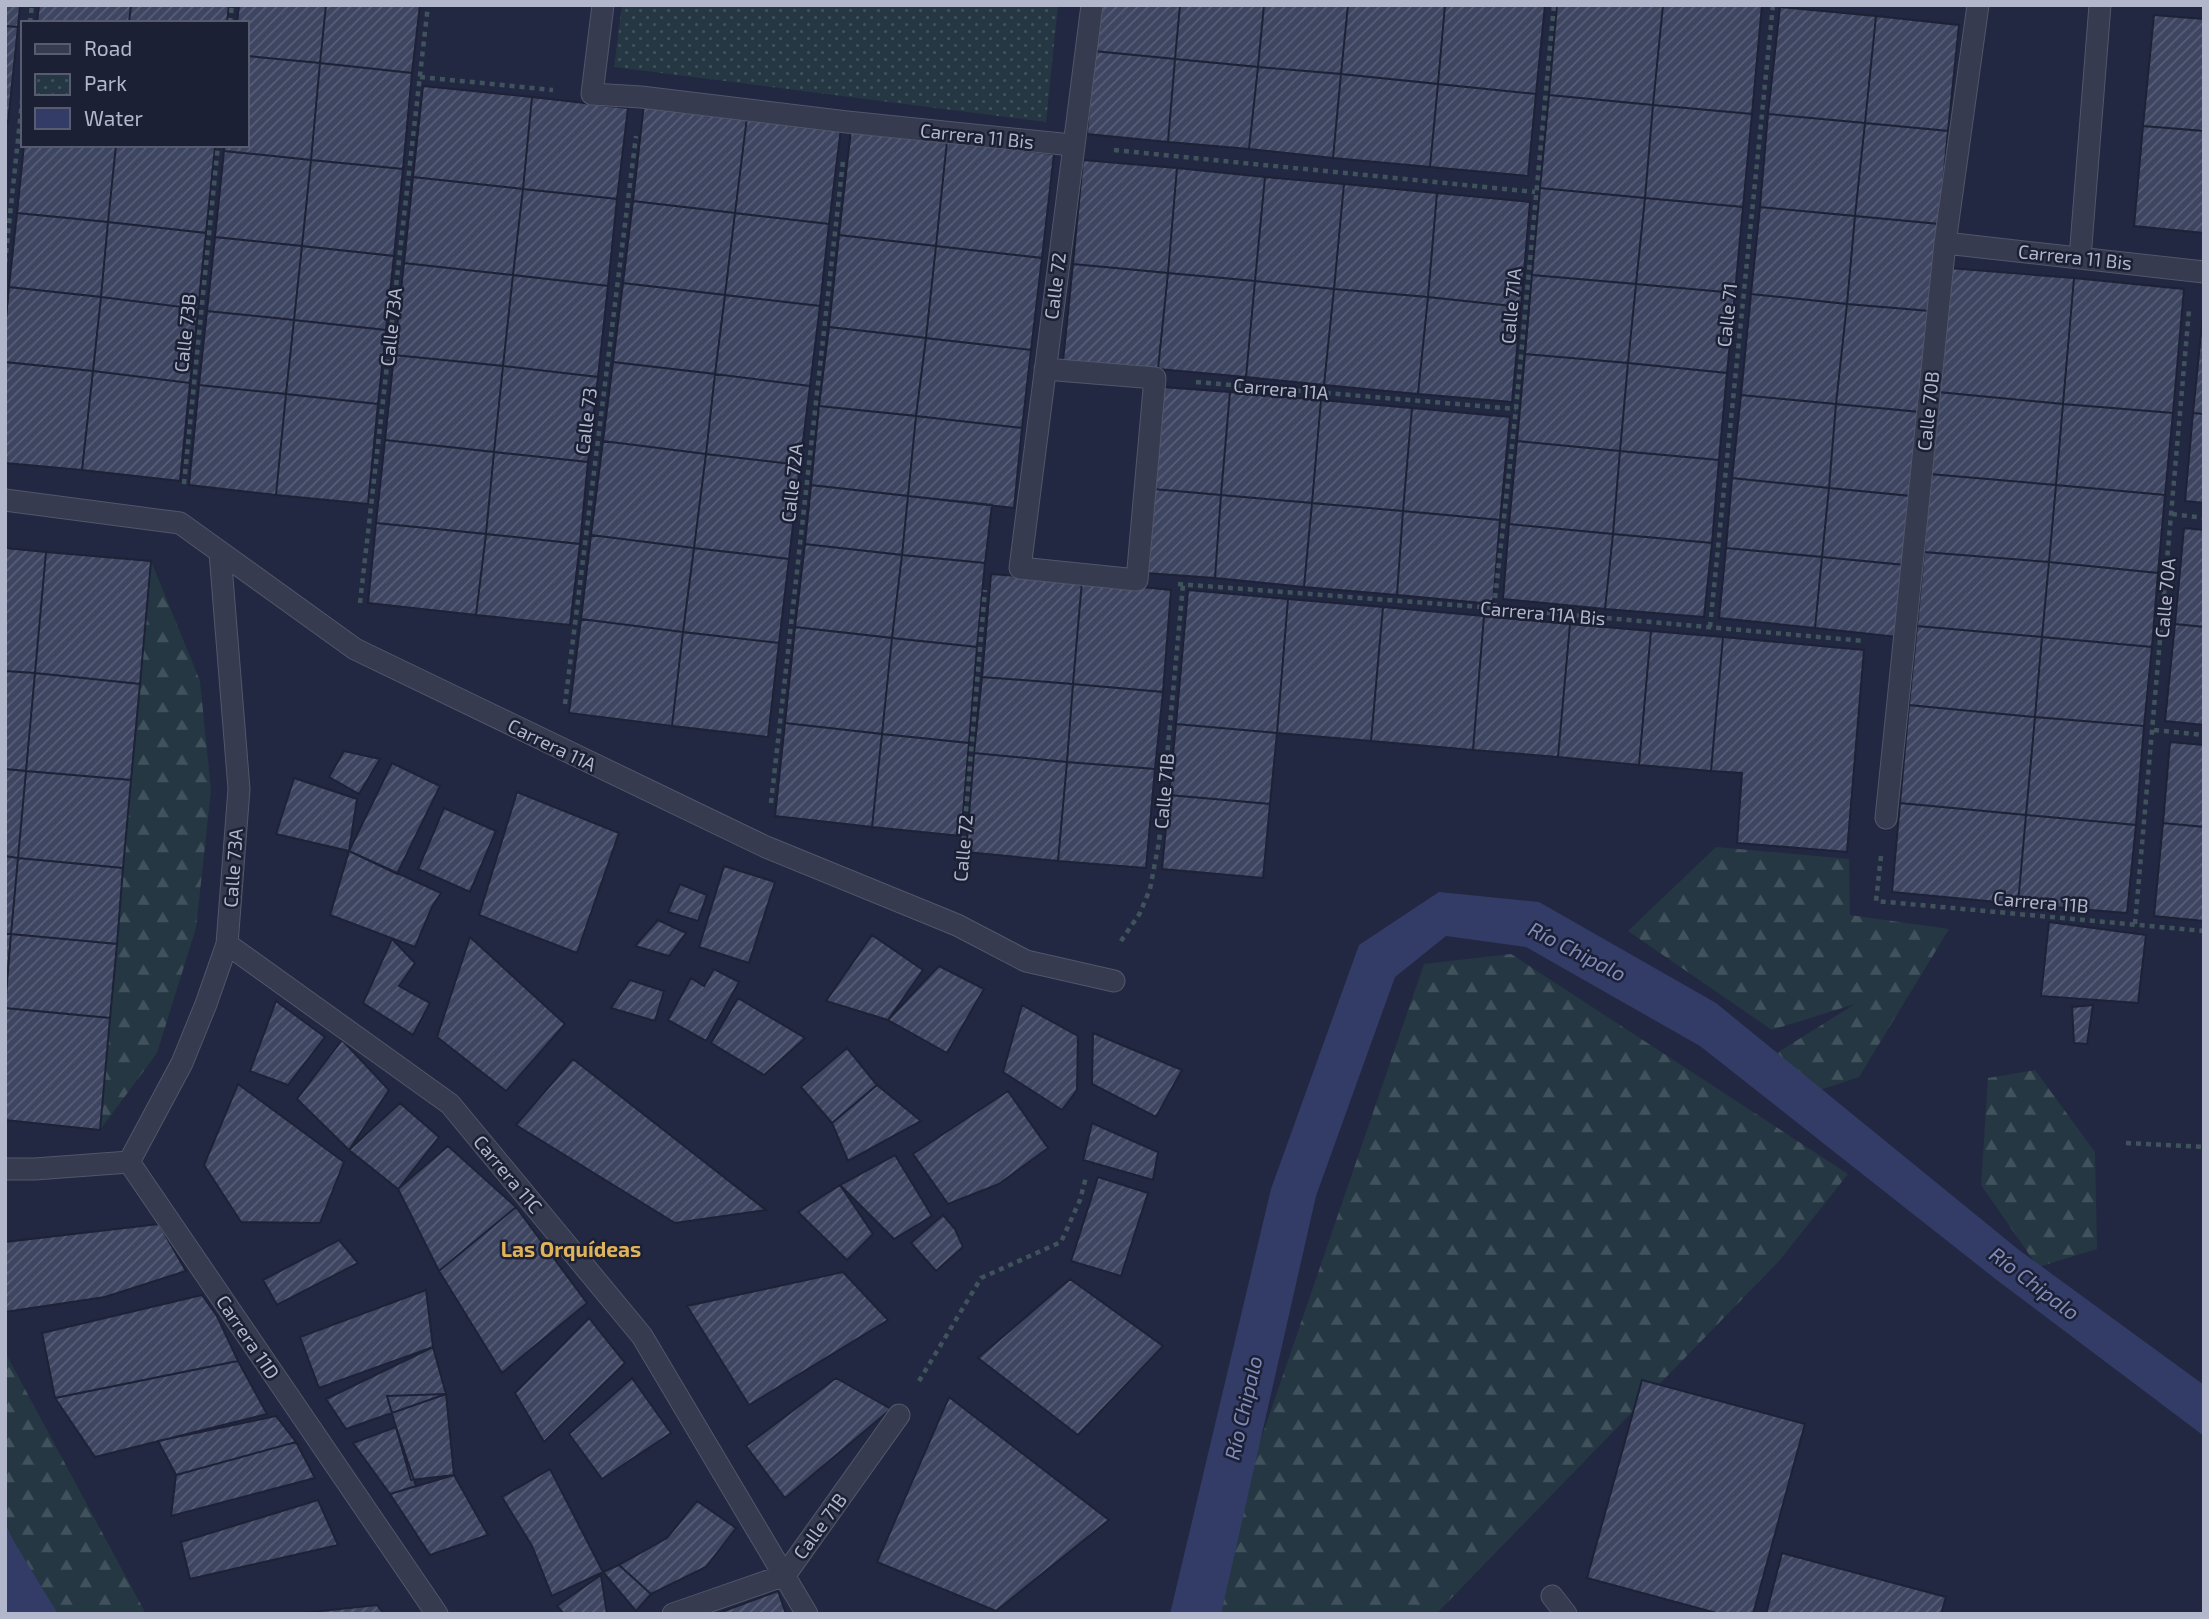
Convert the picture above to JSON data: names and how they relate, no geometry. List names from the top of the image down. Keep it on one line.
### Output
{"streets":{"street":["Carrera 11 Bis","Calle 72","Calle 73A","Carrera 11A","Calle 70B","Calle 71B","Carrera 11C","Carrera 11D"],"path":["Calle 71A","Calle 71","Calle 73B","Calle 73","Calle 72A","Calle 70A","Carrera 11A Bis","Carrera 11B"]},"crossings":[["Carrera 11 Bis","Calle 72"],["Carrera 11 Bis","Calle 70B"],["Carrera 11 Bis","Calle 73"],["Carrera 11 Bis","Calle 72A"],["Carrera 11 Bis","Calle 70A"],["Calle 72","Carrera 11A"],["Calle 71A","Carrera 11A"],["Calle 71A","Carrera 11A Bis"],["Calle 71","Carrera 11A Bis"],["Calle 73A","Carrera 11A"],["Calle 73A","Carrera 11C"],["Calle 73A","Carrera 11D"],["Calle 73B","Carrera 11A"],["Carrera 11A","Calle 73"],["Carrera 11A","Calle 72A"],["Carrera 11A","Calle 71B"],["Calle 70B","Carrera 11A Bis"],["Calle 70A","Carrera 11B"],["Carrera 11A Bis","Calle 71B"],["Calle 71B","Carrera 11C"]],"districts":["Las Orquídeas"],"water":["Río Chipalo"],"legend":["Road","Park","Water"]}
